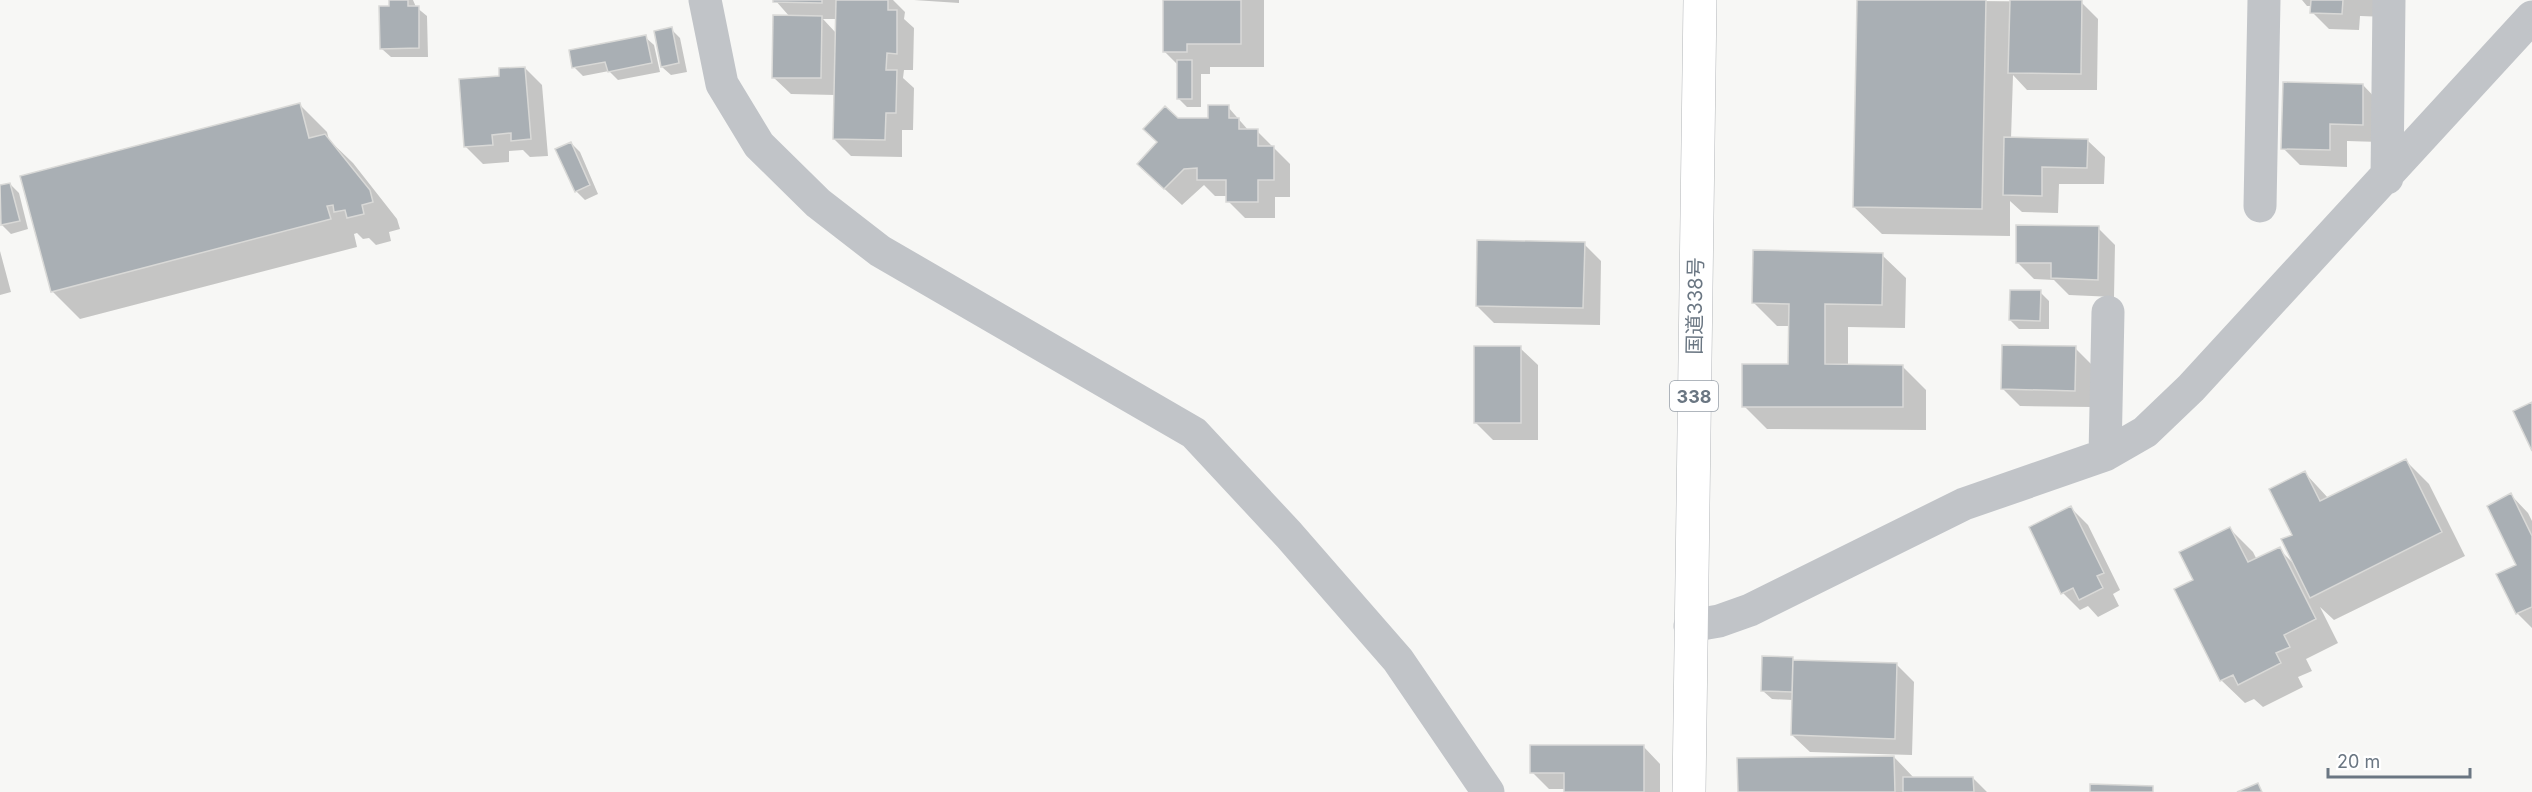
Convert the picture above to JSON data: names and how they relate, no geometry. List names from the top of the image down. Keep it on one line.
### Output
{"streets":{"highway":["国道338号","338"]},"scale_bar":"20 m"}
